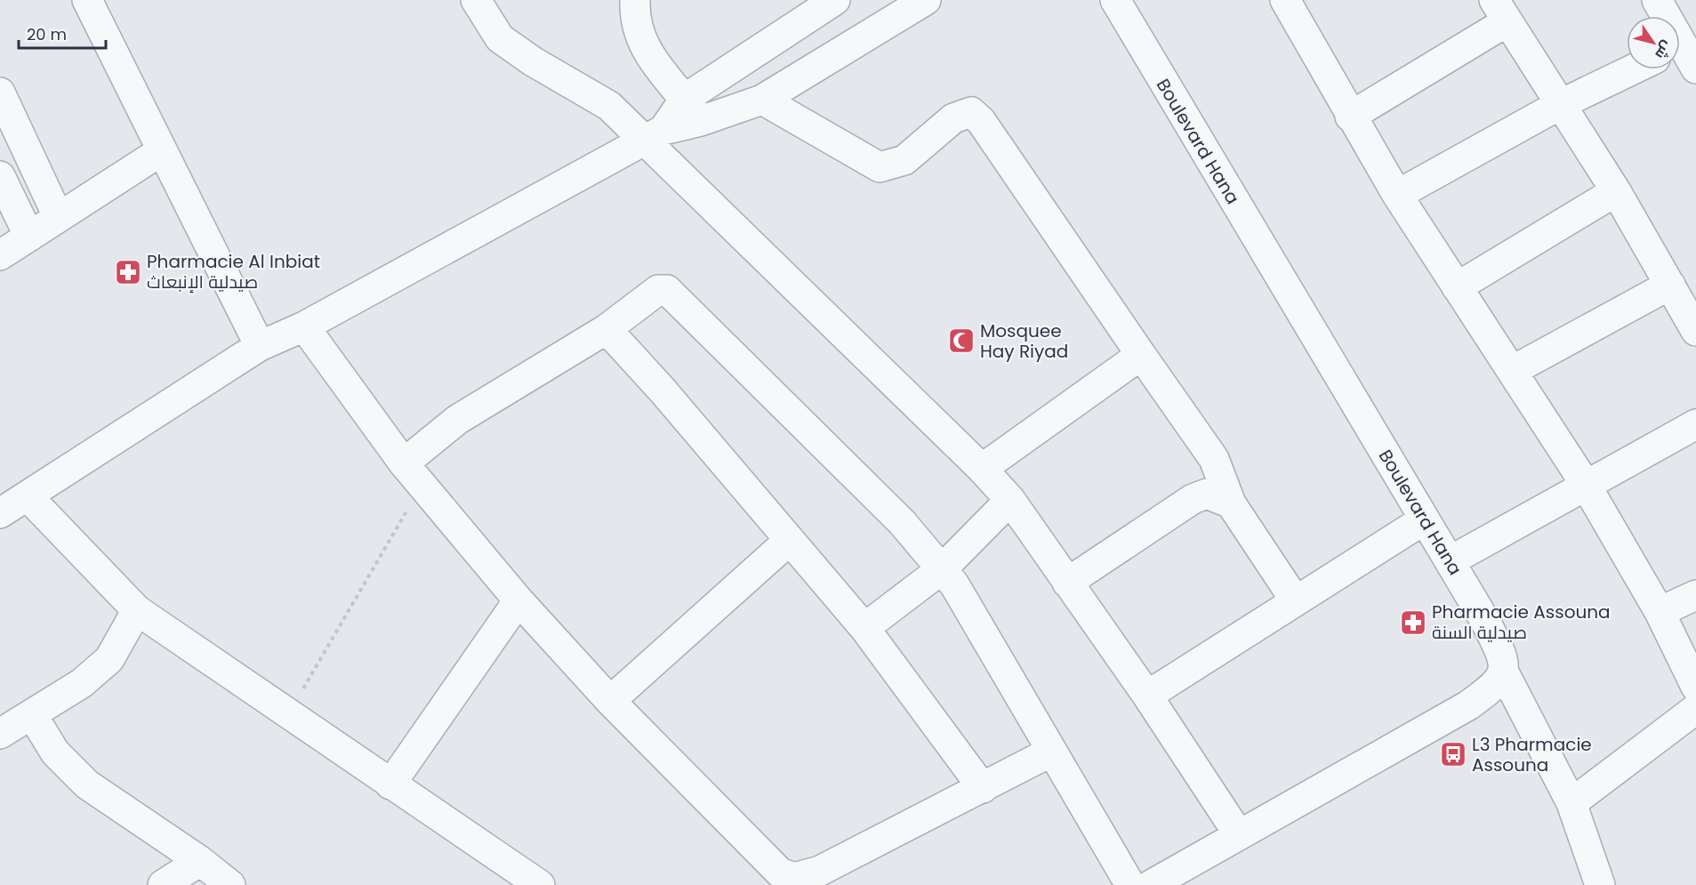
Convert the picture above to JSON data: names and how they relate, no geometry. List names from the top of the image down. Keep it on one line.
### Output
{"streets":{"street":["Boulevard Hana"]},"places":{"pharmacy":["Pharmacie Al Inbiat صيدلية الإنبعاث","Pharmacie Assouna صيدلية السنة"],"mosque":["Mosquee Hay Riyad"],"bus stop":["L3 Pharmacie Assouna"]},"scale_bar":"20 m","north":"bottom right"}
